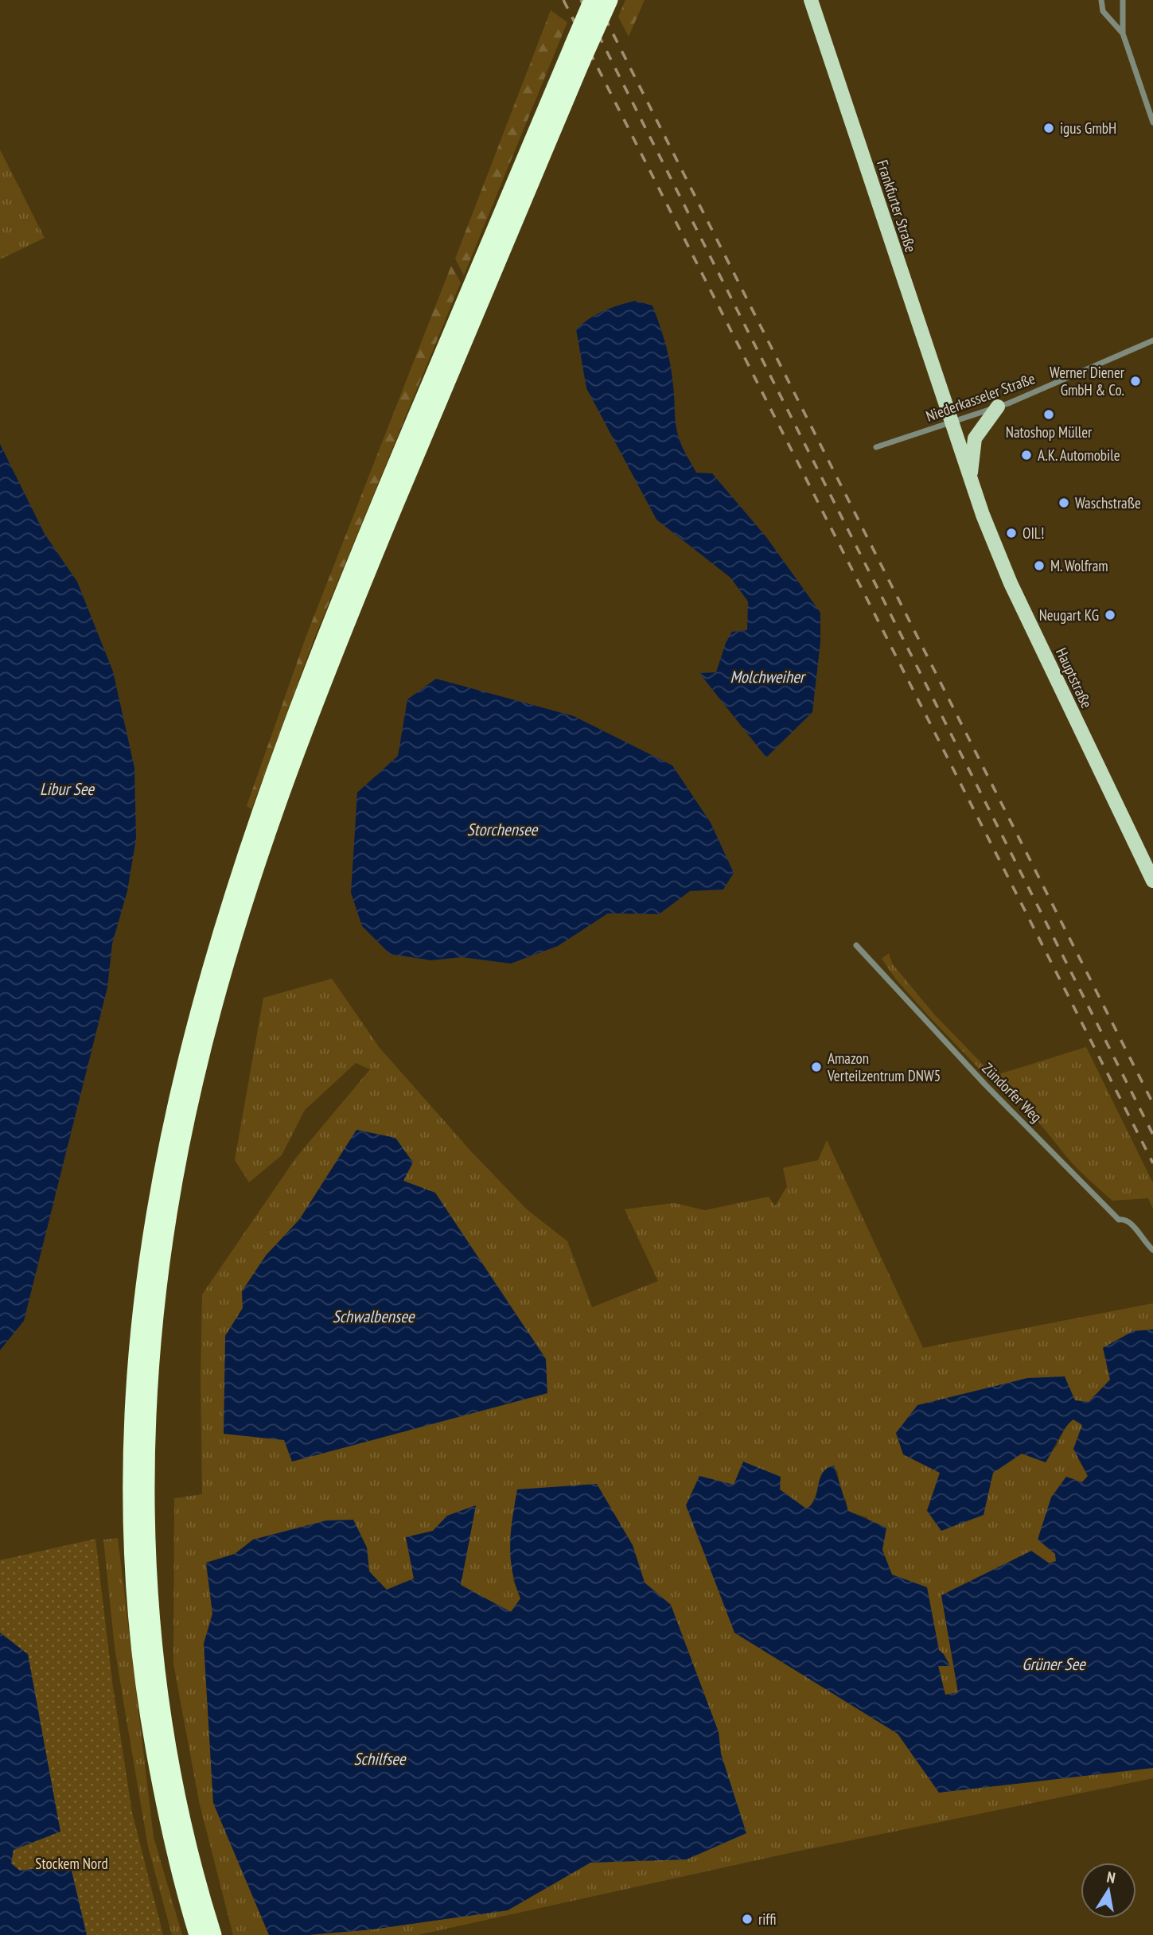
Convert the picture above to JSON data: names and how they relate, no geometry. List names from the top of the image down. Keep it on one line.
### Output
{"streets":{"main road":["Frankfurter Straße","Hauptstraße"],"street":["Niederkasseler Straße","Zündorfer Weg"]},"crossings":[["Frankfurter Straße","Niederkasseler Straße"],["Frankfurter Straße","Hauptstraße"],["Niederkasseler Straße","Hauptstraße"]],"water":["Molchweiher","Libur See","Storchensee","Schwalbensee","Grüner See","Schilfsee"],"parks":["Stockem Nord"],"places":["igus GmbH","Werner Diener GmbH & Co.","Natoshop Müller","A.K. Automobile","Waschstraße","OIL!","M. Wolfram","Neugart KG","Amazon Verteilzentrum DNW5","riffi"],"north":"top"}
